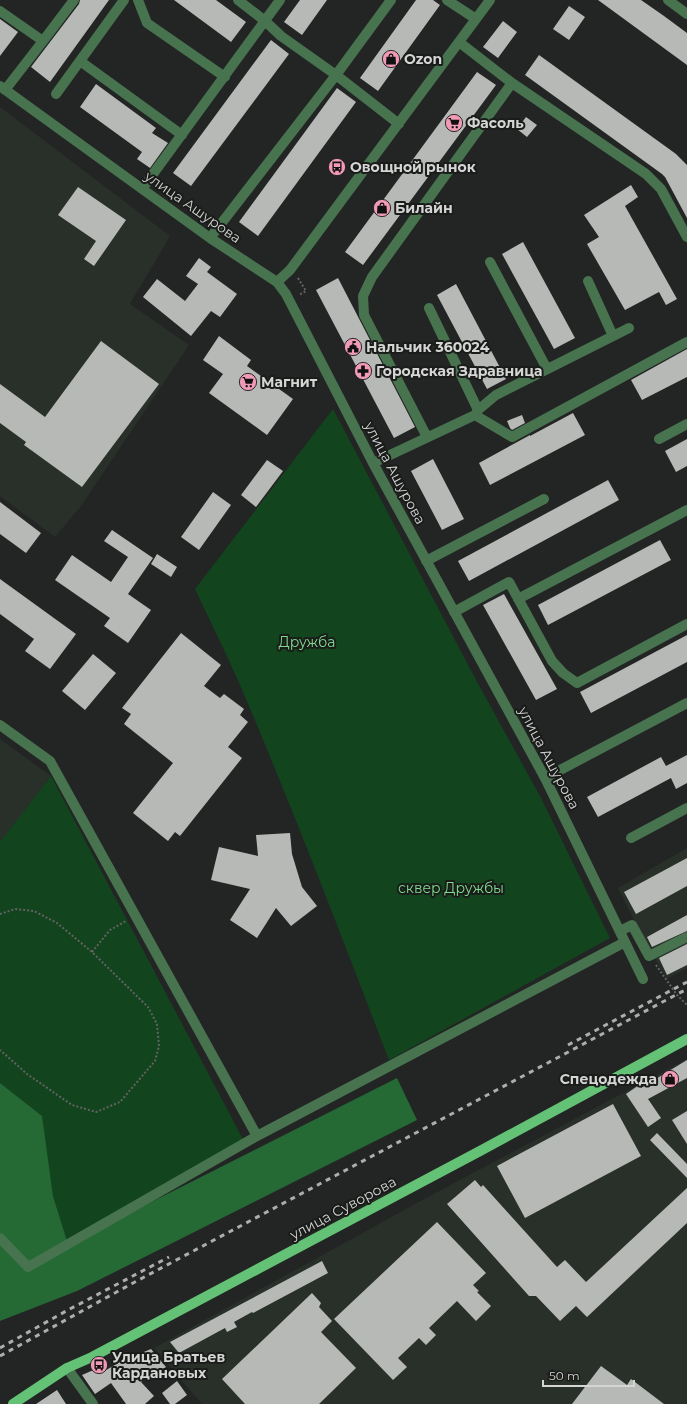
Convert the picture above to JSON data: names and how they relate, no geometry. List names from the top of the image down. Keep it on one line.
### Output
{"streets":{"main road":["улица Суворова"],"street":["улица Ашурова"]},"parks":["Дружба","сквер Дружбы"],"places":{"shop":["Ozon","Билайн","Спецодежда"],"supermarket":["Фасоль","Магнит"],"bus stop":["Овощной рынок","Улица Братьев Кардановых"],"public building":["Нальчик 360024"],"pharmacy":["Городская Здравница"]},"scale_bar":"50 m"}
